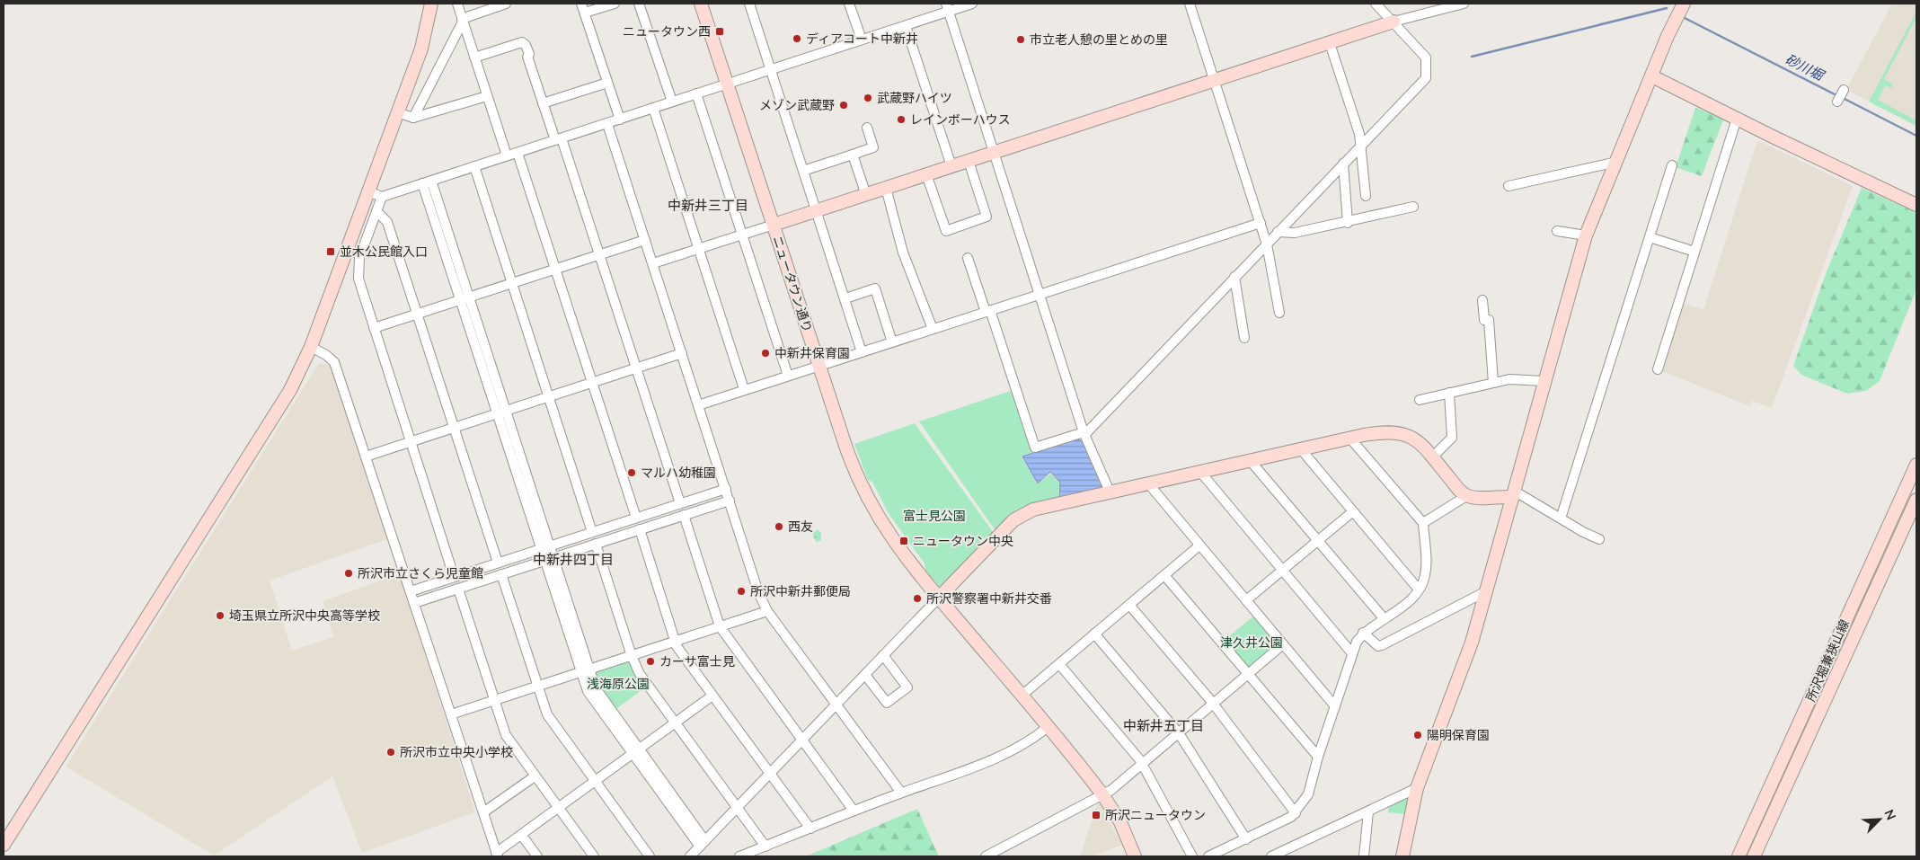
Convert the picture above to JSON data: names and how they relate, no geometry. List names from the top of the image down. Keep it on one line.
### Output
{"streets":{"street":["ニュータウン通り","所沢堀兼狭山線"]},"districts":["中新井三丁目","中新井四丁目","中新井五丁目"],"water":["砂川堀"],"parks":["富士見公園","津久井公園","浅海原公園"],"places":{"transit":["ニュータウン西","並木公民館入口","ニュータウン中央","所沢ニュータウン"],"other":["ディアコート中新井","市立老人憩の里とめの里","武蔵野ハイツ","メゾン武蔵野","レインボーハウス","中新井保育園","マルハ幼稚園","西友","所沢市立さくら児童館","所沢中新井郵便局","所沢警察署中新井交番","埼玉県立所沢中央高等学校","カーサ富士見","陽明保育園","所沢市立中央小学校"]},"north":"top right"}
